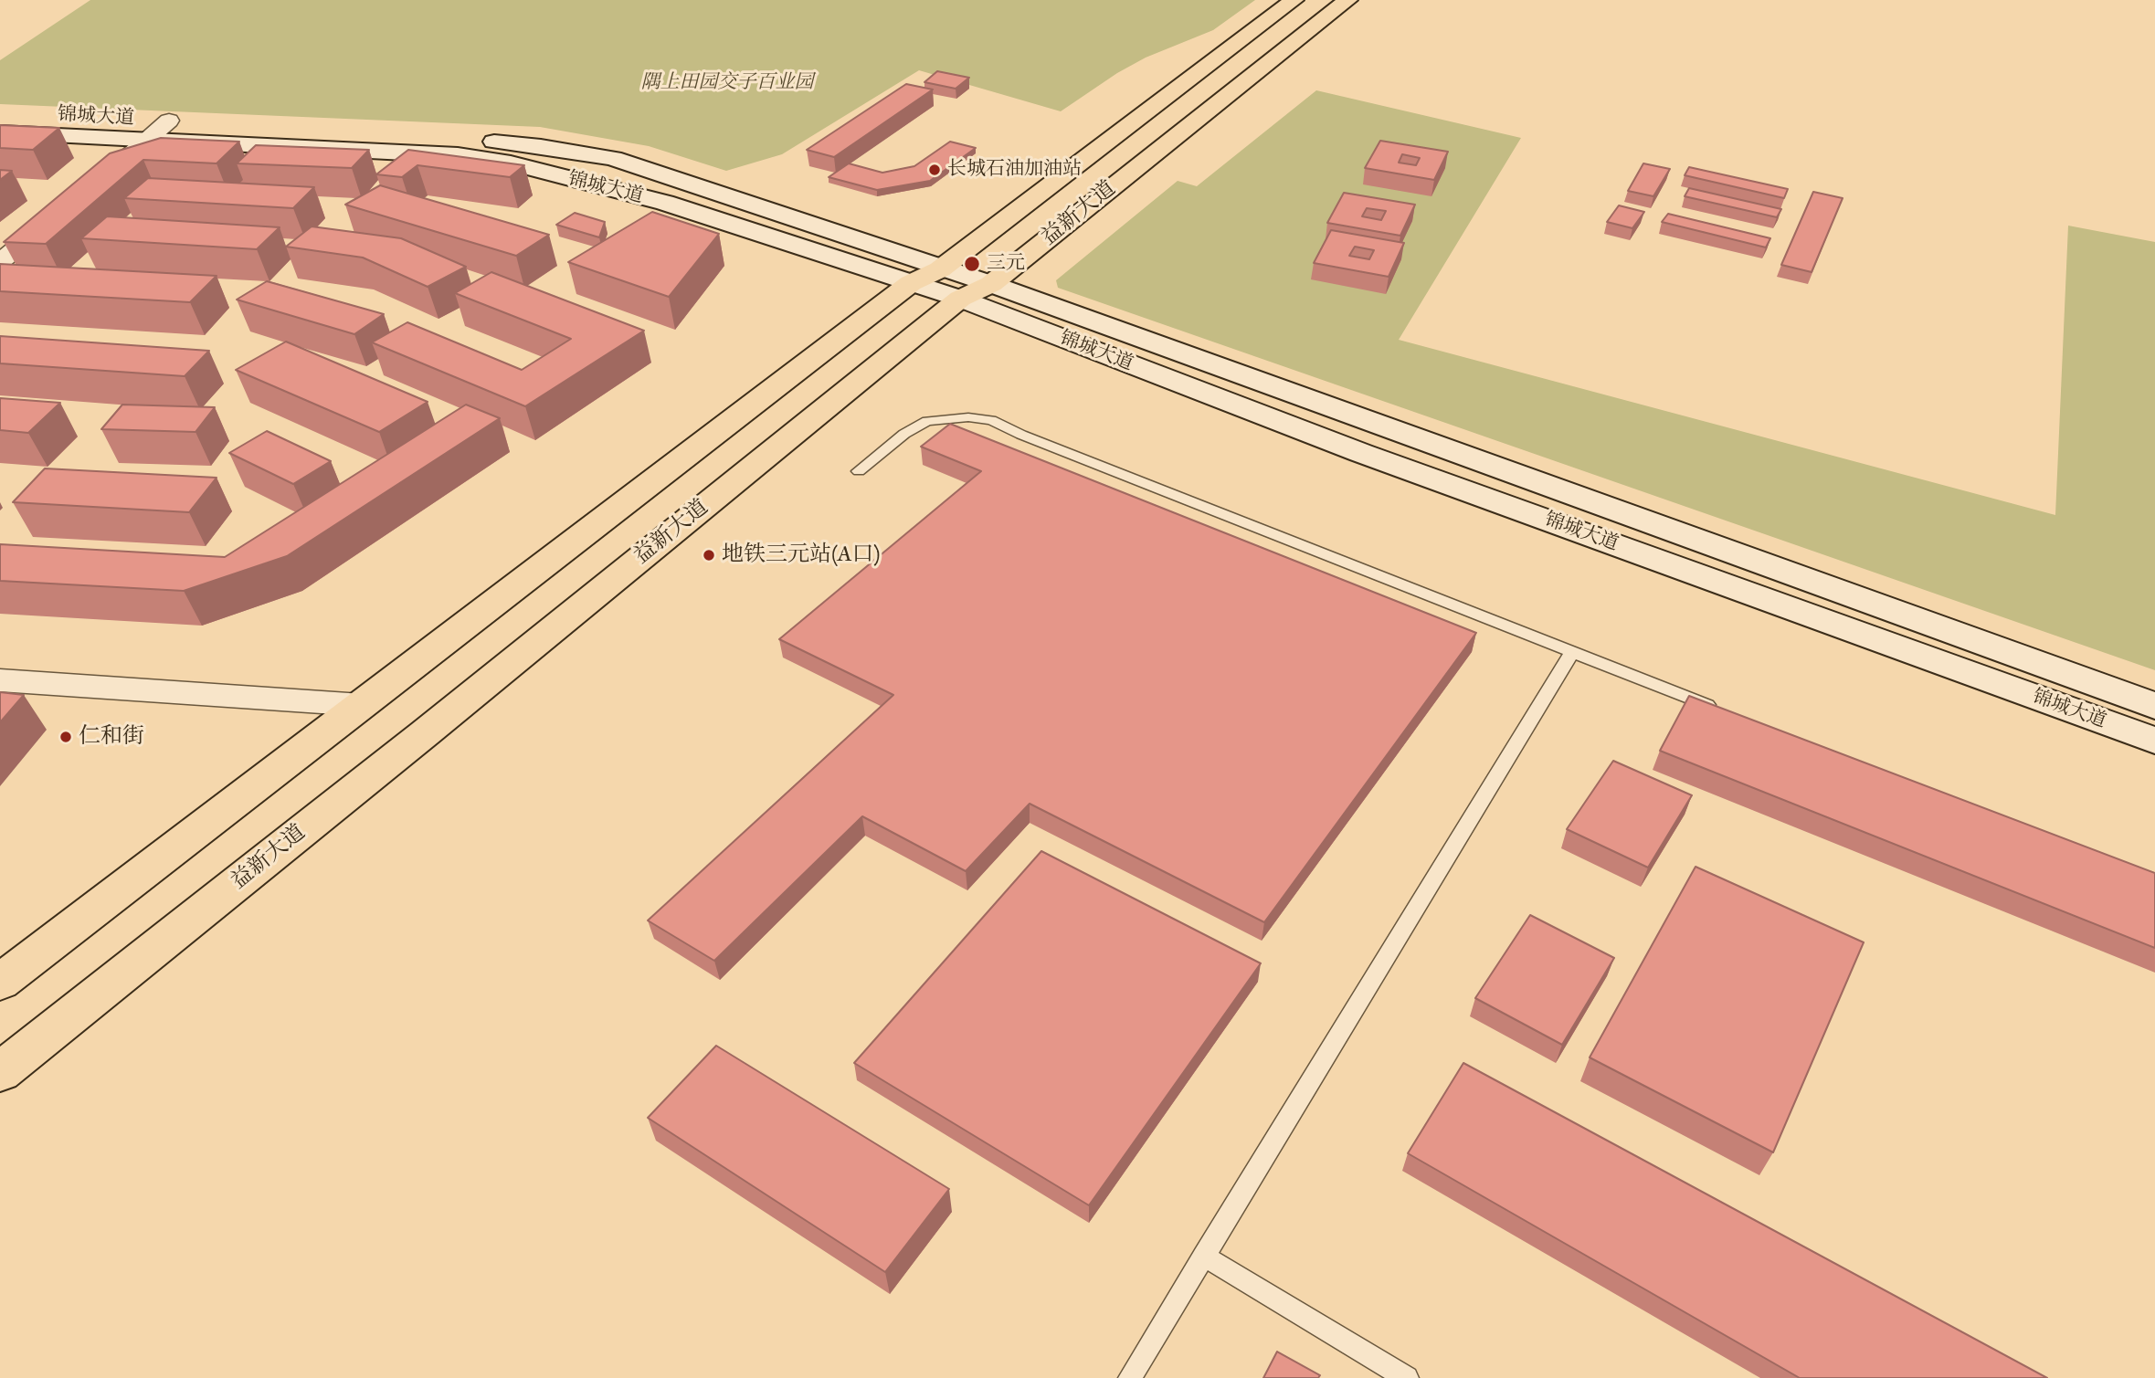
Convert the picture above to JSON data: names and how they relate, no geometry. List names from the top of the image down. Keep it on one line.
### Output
{"streets":{"main road":["锦城大道","益新大道"]},"crossings":[["锦城大道","益新大道"]],"parks":["隅上田园交子百业园"],"places":["长城石油加油站","三元","地铁三元站(A口)","仁和街"]}
